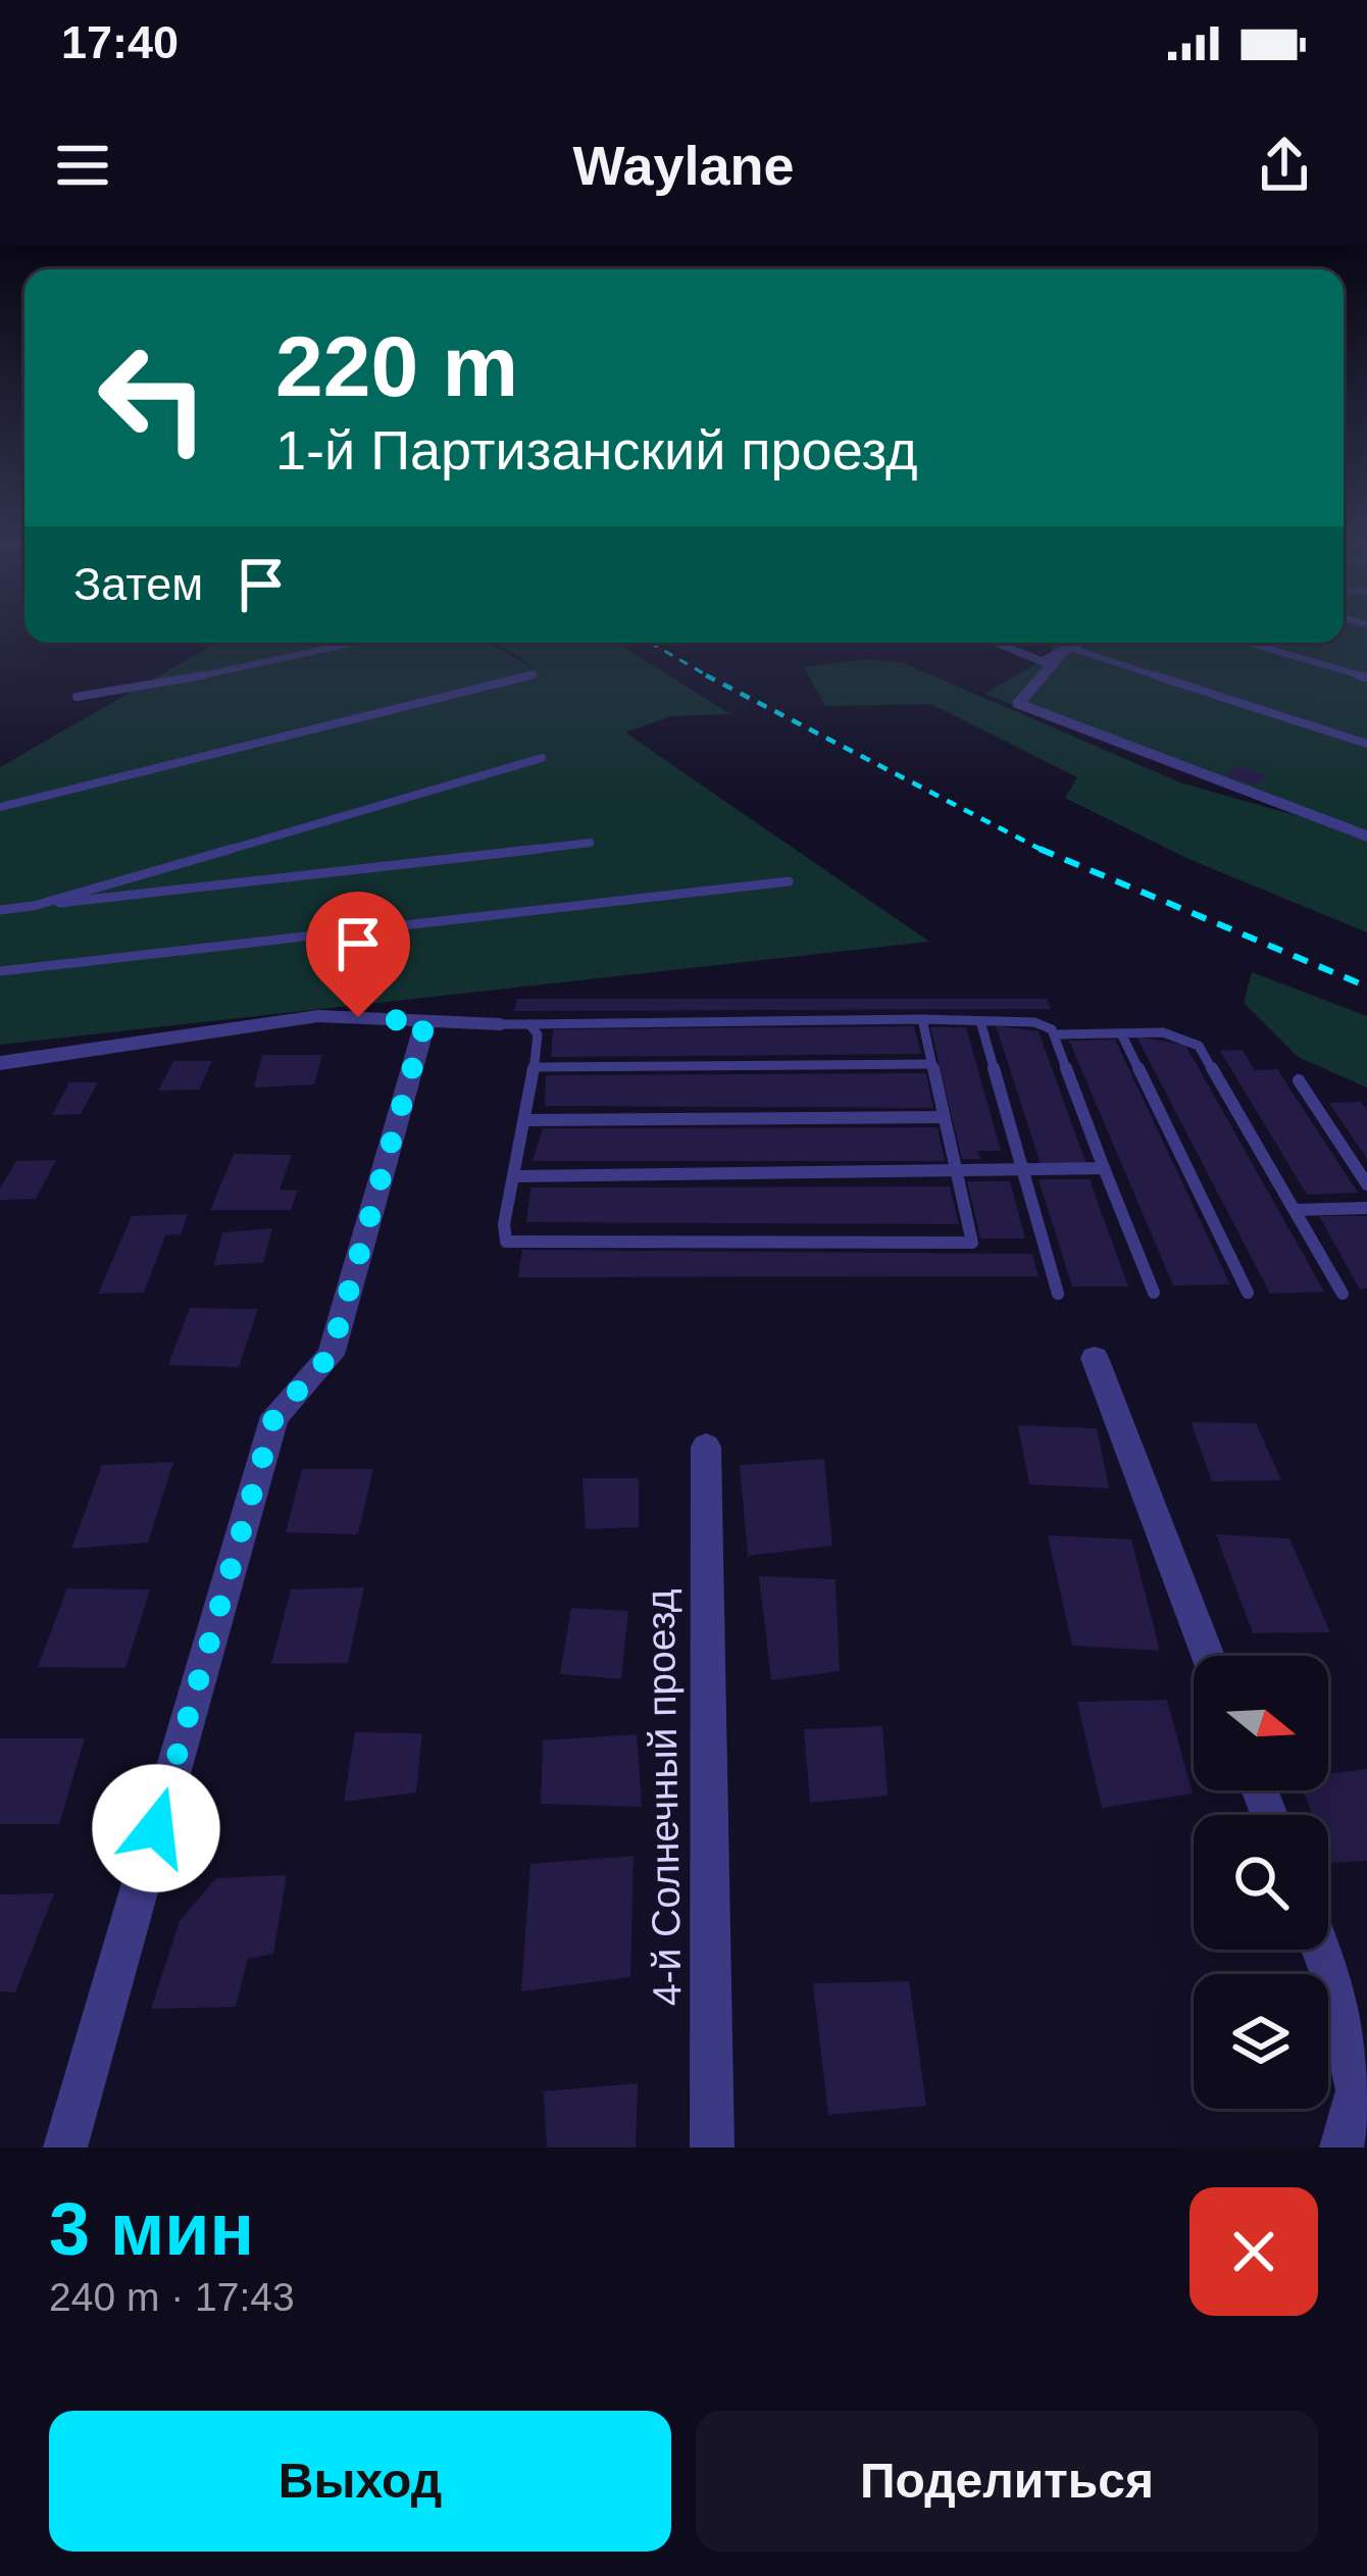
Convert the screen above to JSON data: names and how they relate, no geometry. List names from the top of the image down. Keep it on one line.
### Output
{"streets":{"street":["4-й Солнечный проезд"]},"north":"right","page":{"status":"17:40","header":"Waylane","turn":["220 m","1-й Партизанский проезд"],"then":"Затем","heading":["3 мин","240 m · 17:43"],"buttons":["Выход","Поделиться"]}}
